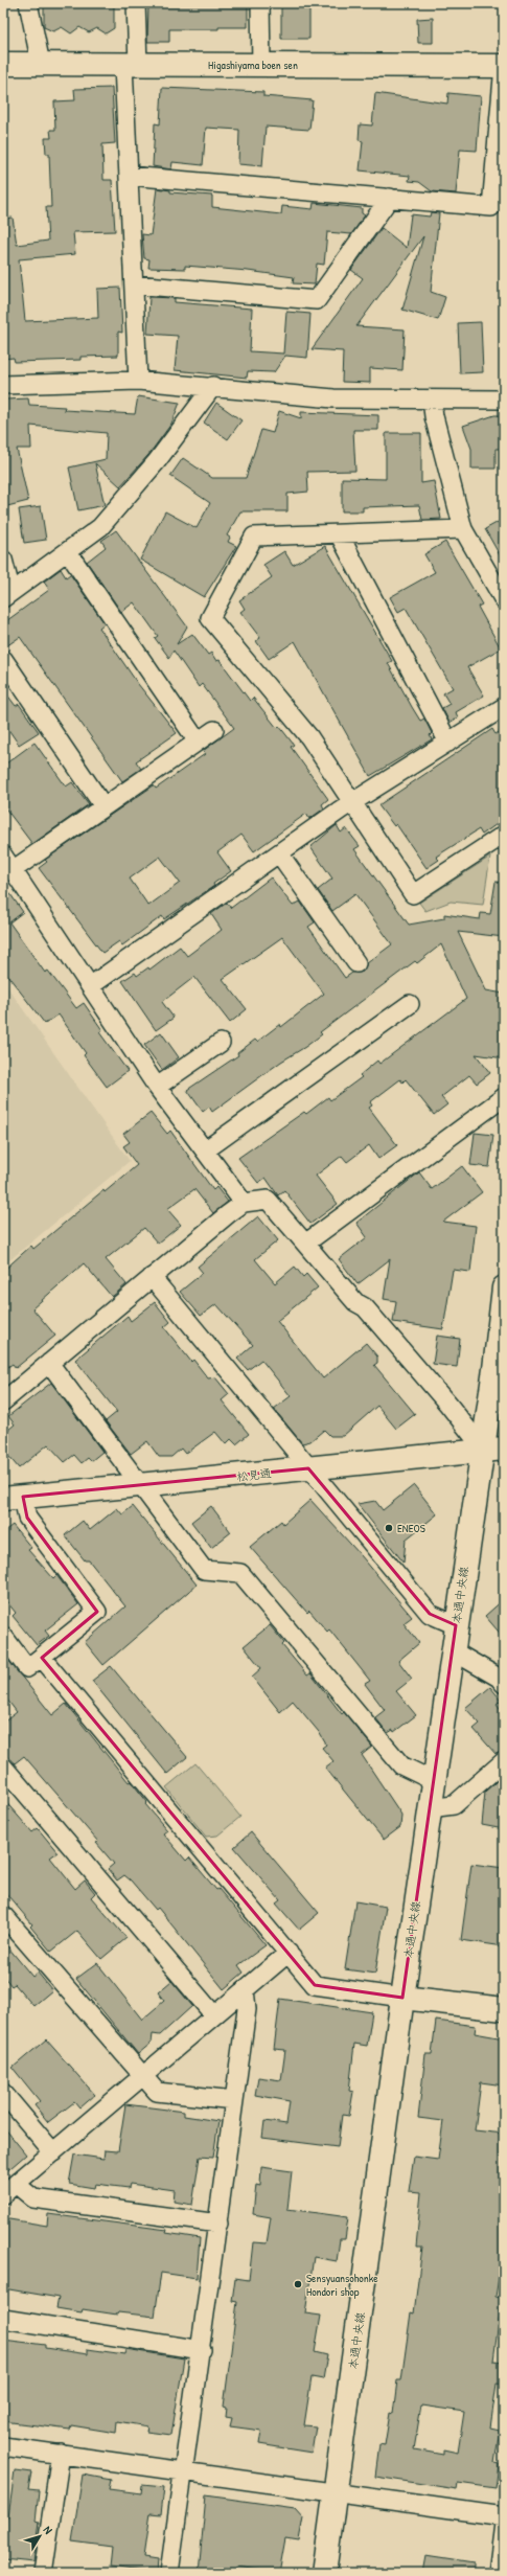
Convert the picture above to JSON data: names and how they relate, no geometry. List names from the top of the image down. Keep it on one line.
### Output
{"streets":{"street":["Higashiyama boen sen","松見通","本通中央線"]},"crossings":[["松見通","本通中央線"]],"places":["ENEOS","Sensyuansohonke Hondori shop"],"north":"top right"}
